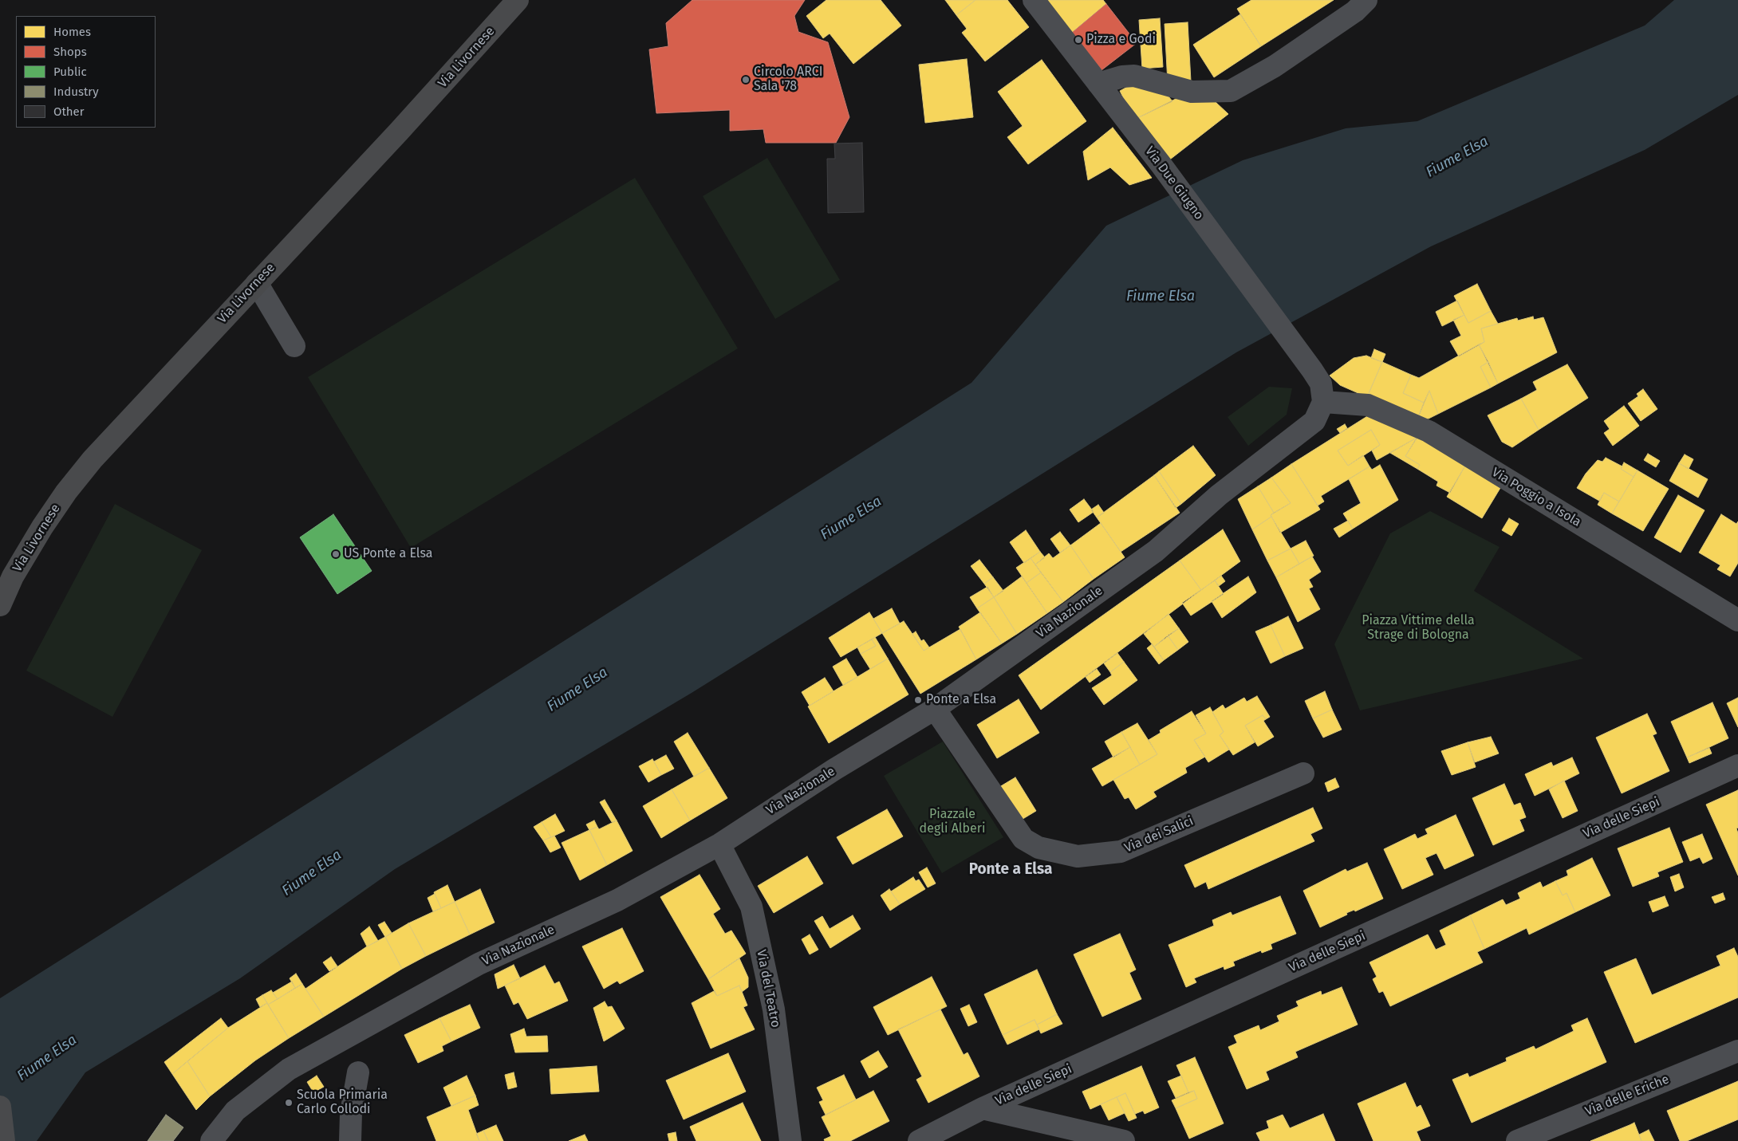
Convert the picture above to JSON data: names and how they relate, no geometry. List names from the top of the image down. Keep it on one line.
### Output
{"streets":{"main road":["Via Livornese"],"street":["Via Due Giugno","Via Poggio a Isola","Via Nazionale","Via delle Siepi","Via dei Salici","Via del Teatro","Via delle Eriche"]},"crossings":[["Via Due Giugno","Via Poggio a Isola"],["Via Due Giugno","Via Nazionale"],["Via Poggio a Isola","Via Nazionale"],["Via Nazionale","Via dei Salici"],["Via Nazionale","Via del Teatro"]],"districts":["Ponte a Elsa"],"water":["Fiume Elsa"],"parks":["Piazza Vittime della Strage di Bologna","Piazzale degli Alberi"],"places":["Pizza e Godi","Circolo ARCI Sala '78","US Ponte a Elsa","Ponte a Elsa","Scuola Primaria Carlo Collodi"],"legend":["Homes","Shops","Public","Industry","Other"]}
